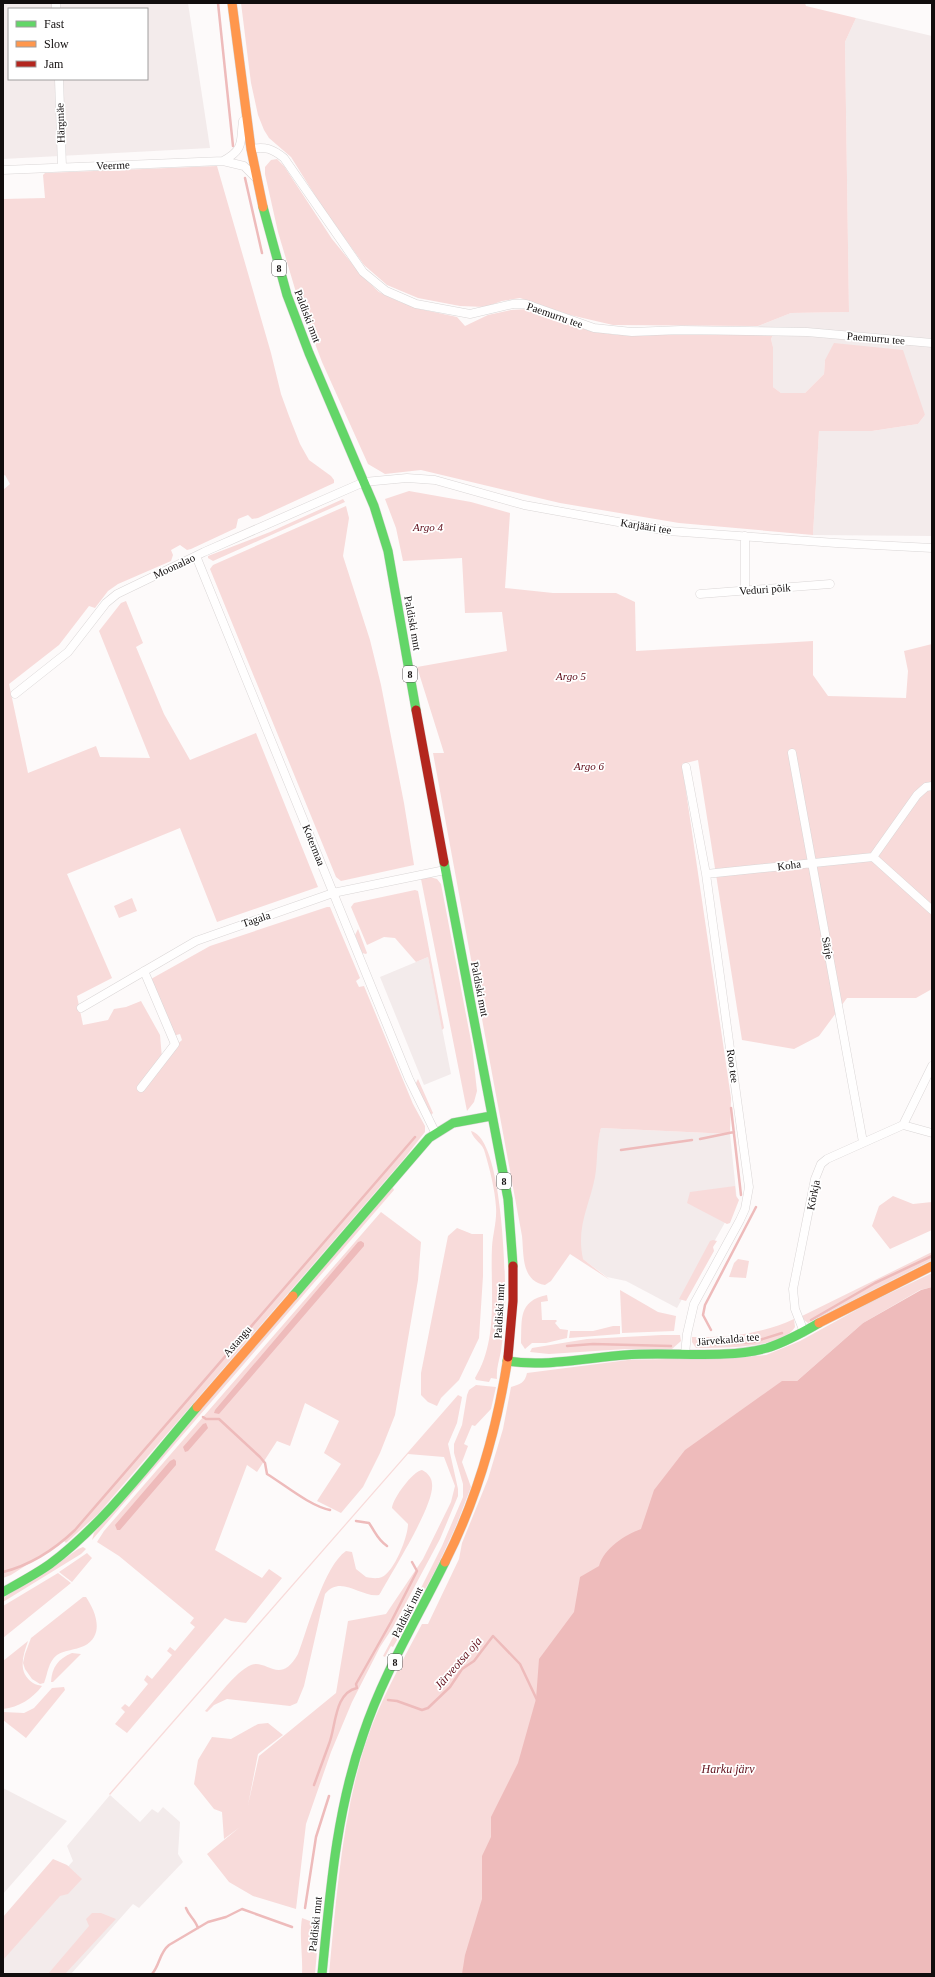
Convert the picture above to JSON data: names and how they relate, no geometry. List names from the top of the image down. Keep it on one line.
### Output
{"streets":{"main road":["8","Paldiski mnt","Järvekalda tee","Astangu"],"street":["Härgmäe","Veerme","Paemurru tee","Karjääri tee","Moonalao","Veduri põik","Kotermaa","Koha","Tagala","Särje","Roo tee","Kõrkja"]},"crossings":[["Härgmäe","Veerme"],["Veerme","Paldiski mnt"],["Paemurru tee","Paldiski mnt"],["Paldiski mnt","Karjääri tee"],["Paldiski mnt","Moonalao"],["Paldiski mnt","Tagala"],["Paldiski mnt","Järvekalda tee"],["Paldiski mnt","Astangu"],["Karjääri tee","Moonalao"],["Moonalao","Kotermaa"],["Kotermaa","Tagala"],["Kotermaa","Astangu"],["Koha","Särje"],["Koha","Roo tee"],["Särje","Kõrkja"],["Roo tee","Järvekalda tee"],["Kõrkja","Järvekalda tee"]],"water":["Järveotsa oja","Harku järv"],"parks":["Argo 4","Argo 5","Argo 6"],"legend":["Fast","Slow","Jam"]}
